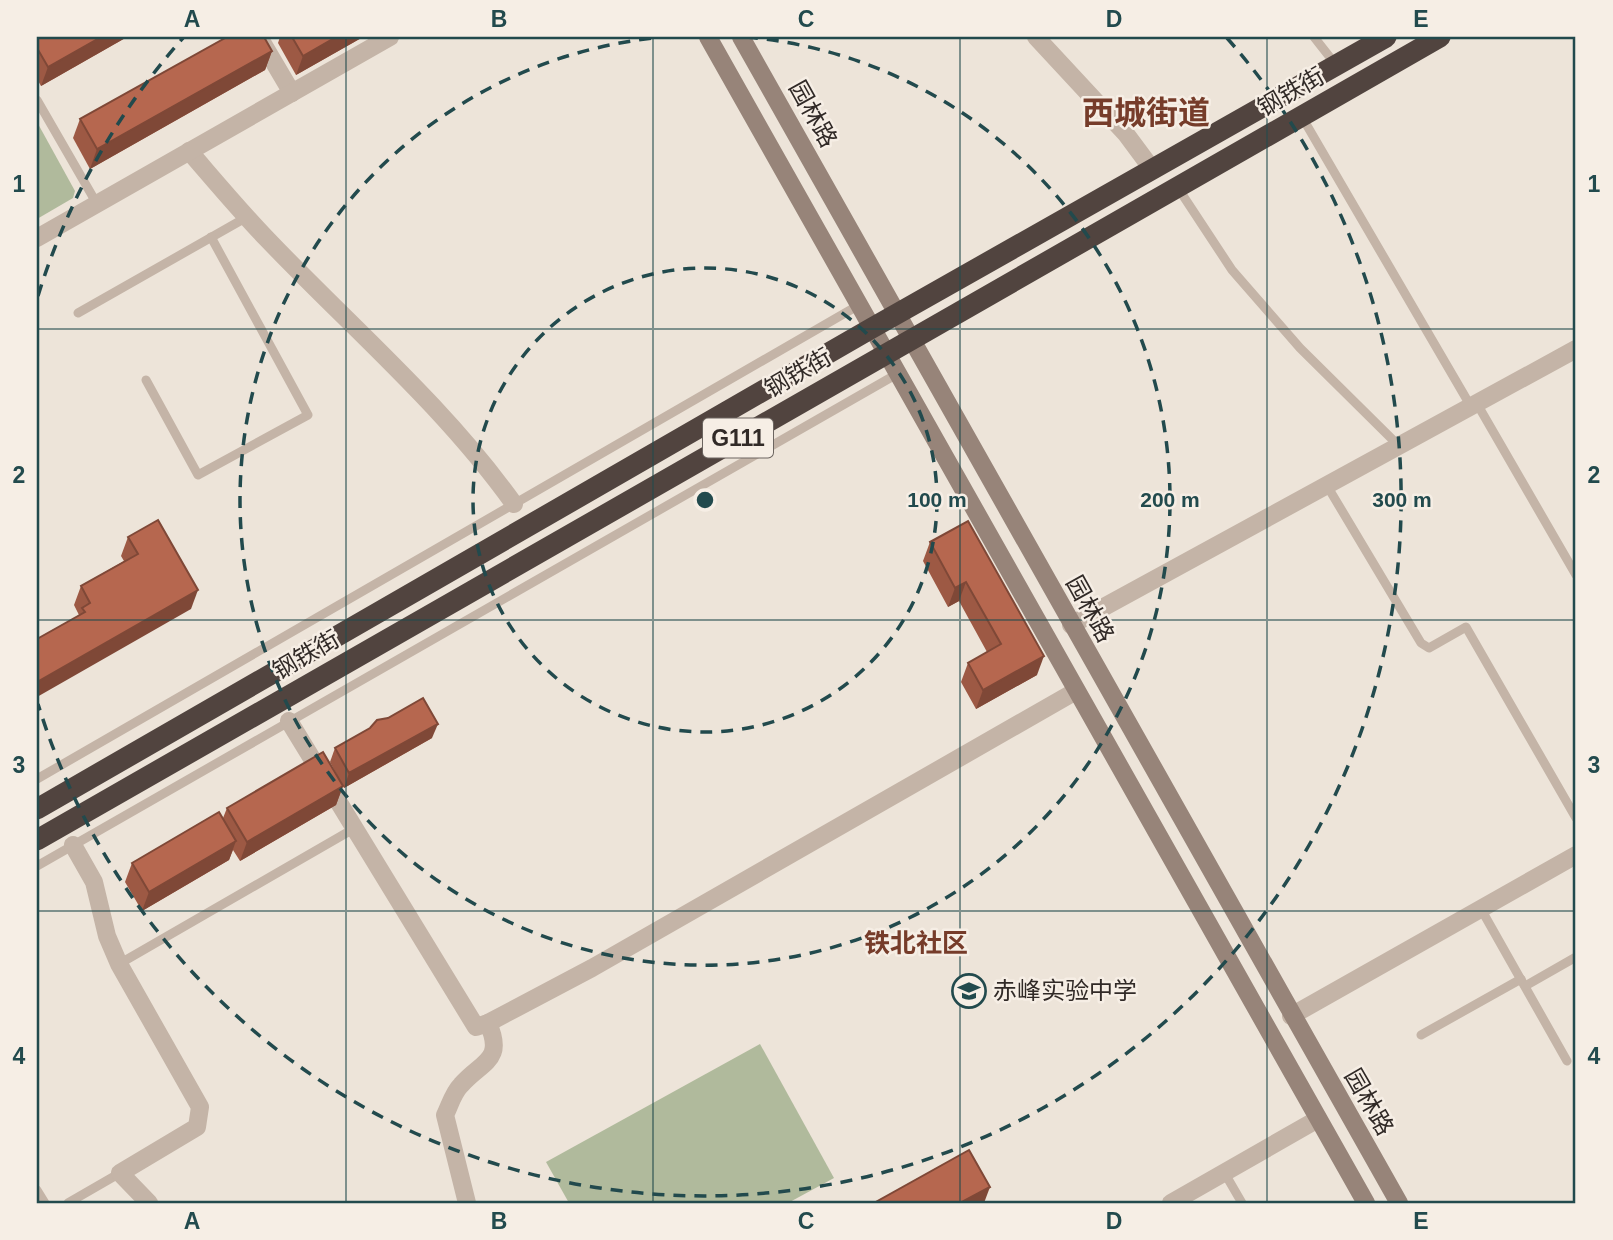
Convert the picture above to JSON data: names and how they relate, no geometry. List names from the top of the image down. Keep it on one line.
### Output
{"streets":{"highway":["钢铁街","G111"],"street":["园林路"]},"crossings":[["钢铁街","园林路"]],"districts":["西城街道","铁北社区"],"places":{"school or university":["赤峰实验中学"]},"grid":{"columns":["A","B","C","D","E"],"rows":["1","2","3","4"]},"rings":["100 m","200 m","300 m"]}
